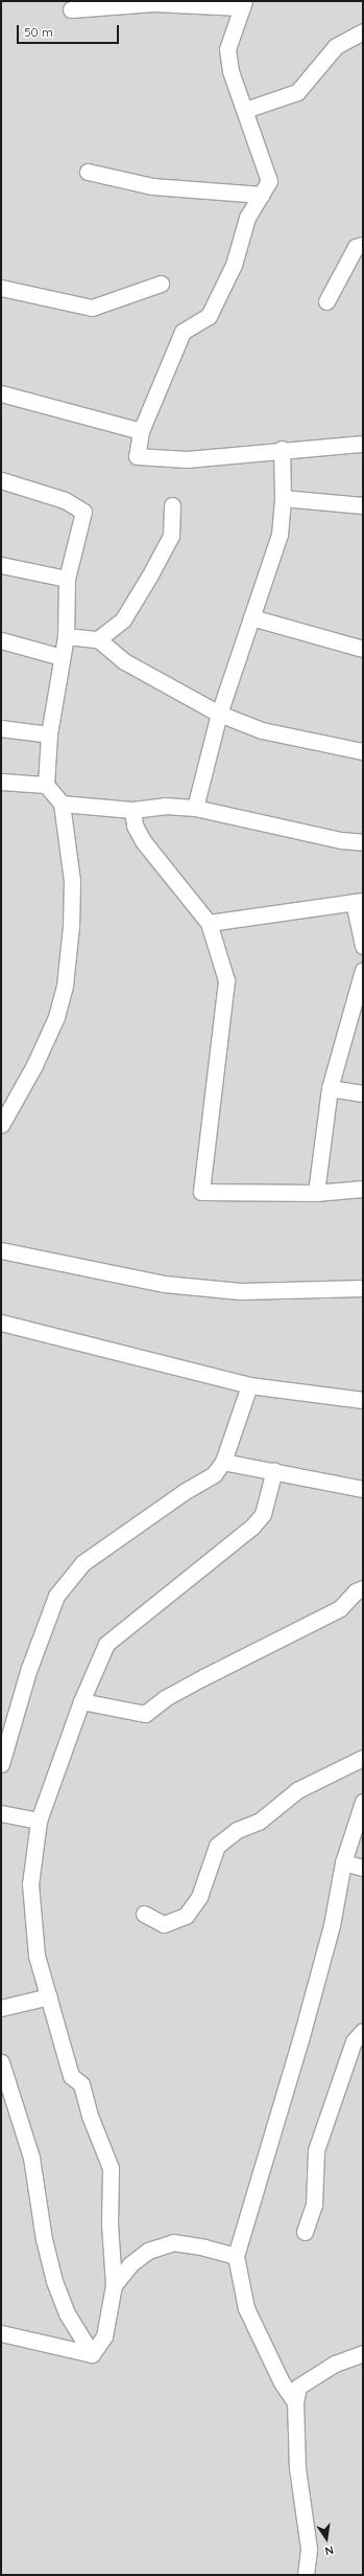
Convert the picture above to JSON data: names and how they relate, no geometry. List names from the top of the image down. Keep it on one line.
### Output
{"scale_bar":"50 m","north":"bottom"}
